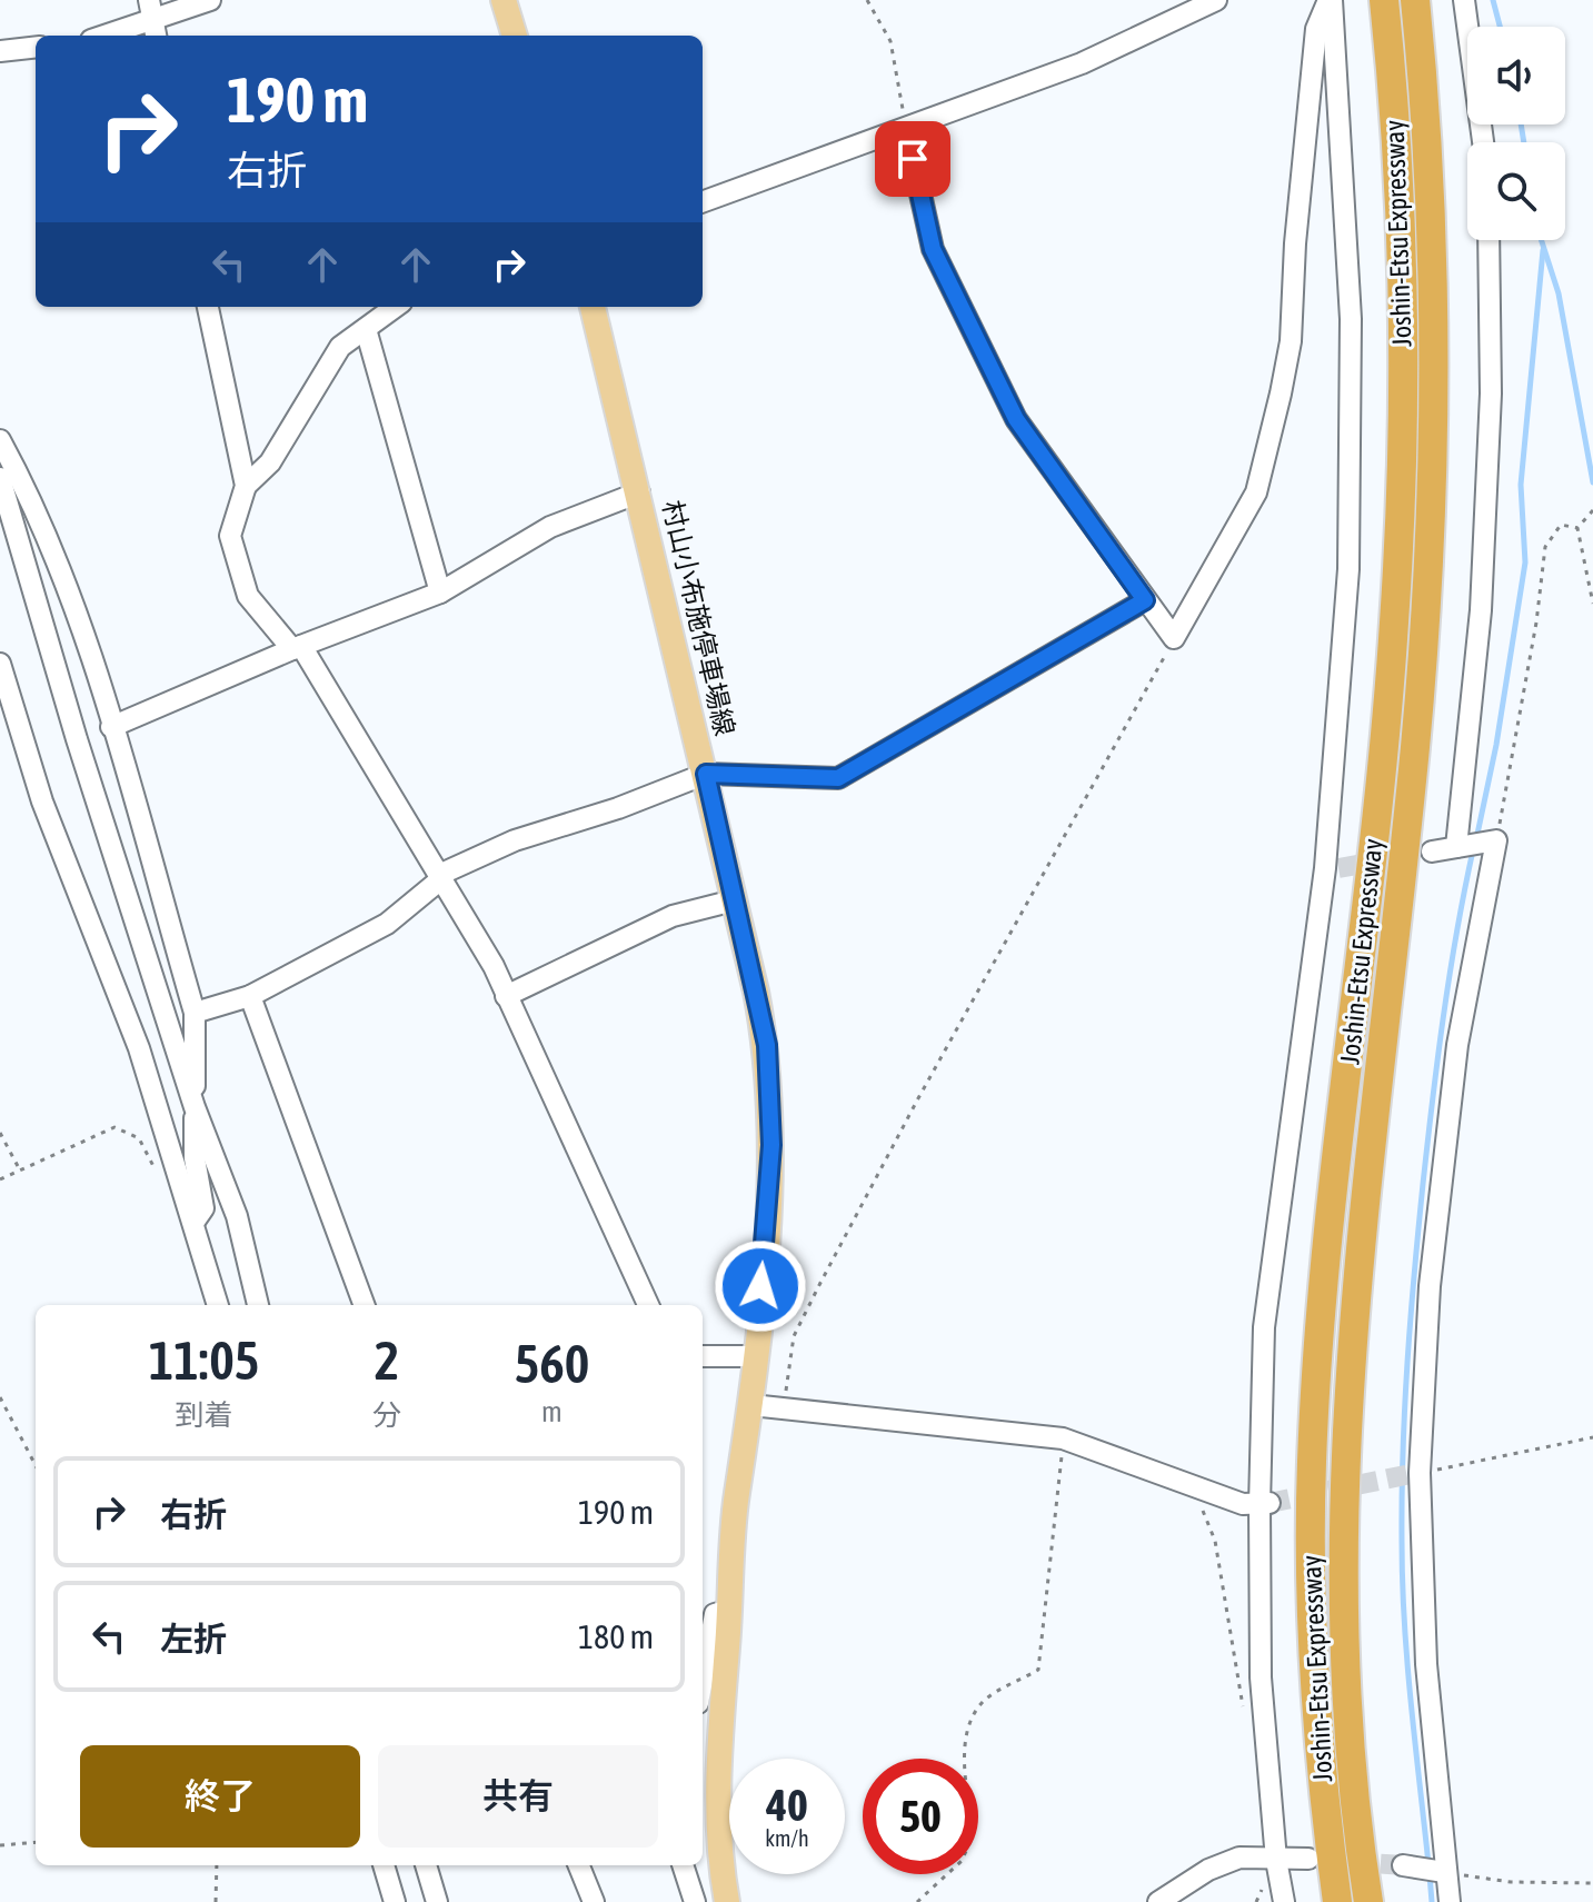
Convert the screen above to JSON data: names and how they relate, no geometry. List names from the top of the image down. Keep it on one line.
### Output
{"streets":{"highway":["Joshin-Etsu Expressway"],"main road":["村山小布施停車場線"]},"page":{"turn":["190 m","右折"],"eta":["11:05","到着","2","分","560","m"],"list":[{"name":"右折","value":"190 m"},{"name":"左折","value":"180 m"}],"buttons":["終了","共有"],"speed":"40 km/h","limit":"50"}}
